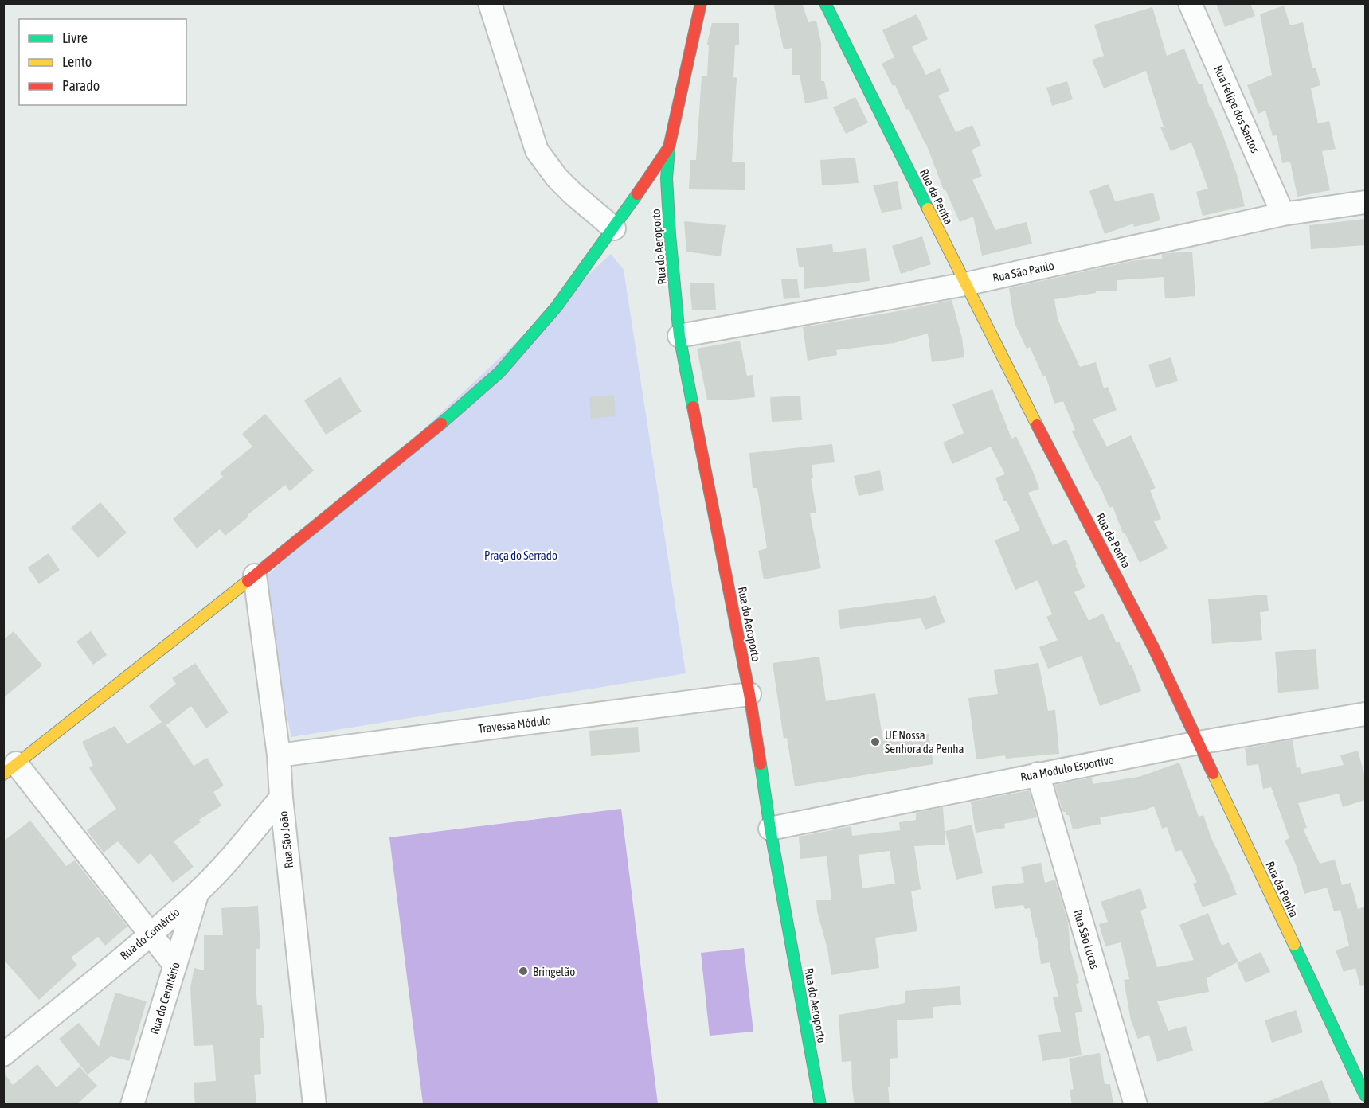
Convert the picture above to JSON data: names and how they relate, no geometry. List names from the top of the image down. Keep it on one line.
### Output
{"streets":{"street":["Rua Felipe dos Santos","Rua da Penha","Rua do Aeroporto","Rua São Paulo","Travessa Módulo","Rua Modulo Esportivo","Rua São João","Rua do Comércio","Rua São Lucas","Rua do Cemitério"]},"crossings":[["Rua Felipe dos Santos","Rua São Paulo"],["Rua da Penha","Rua São Paulo"],["Rua da Penha","Rua Modulo Esportivo"],["Rua do Aeroporto","Rua São Paulo"],["Rua do Aeroporto","Travessa Módulo"],["Rua do Aeroporto","Rua Modulo Esportivo"],["Travessa Módulo","Rua São João"],["Rua Modulo Esportivo","Rua São Lucas"],["Rua São João","Rua do Comércio"],["Rua do Comércio","Rua do Cemitério"]],"parks":["Praça do Serrado"],"places":["UE Nossa Senhora da Penha","Bringelão"],"legend":["Livre","Lento","Parado"]}
